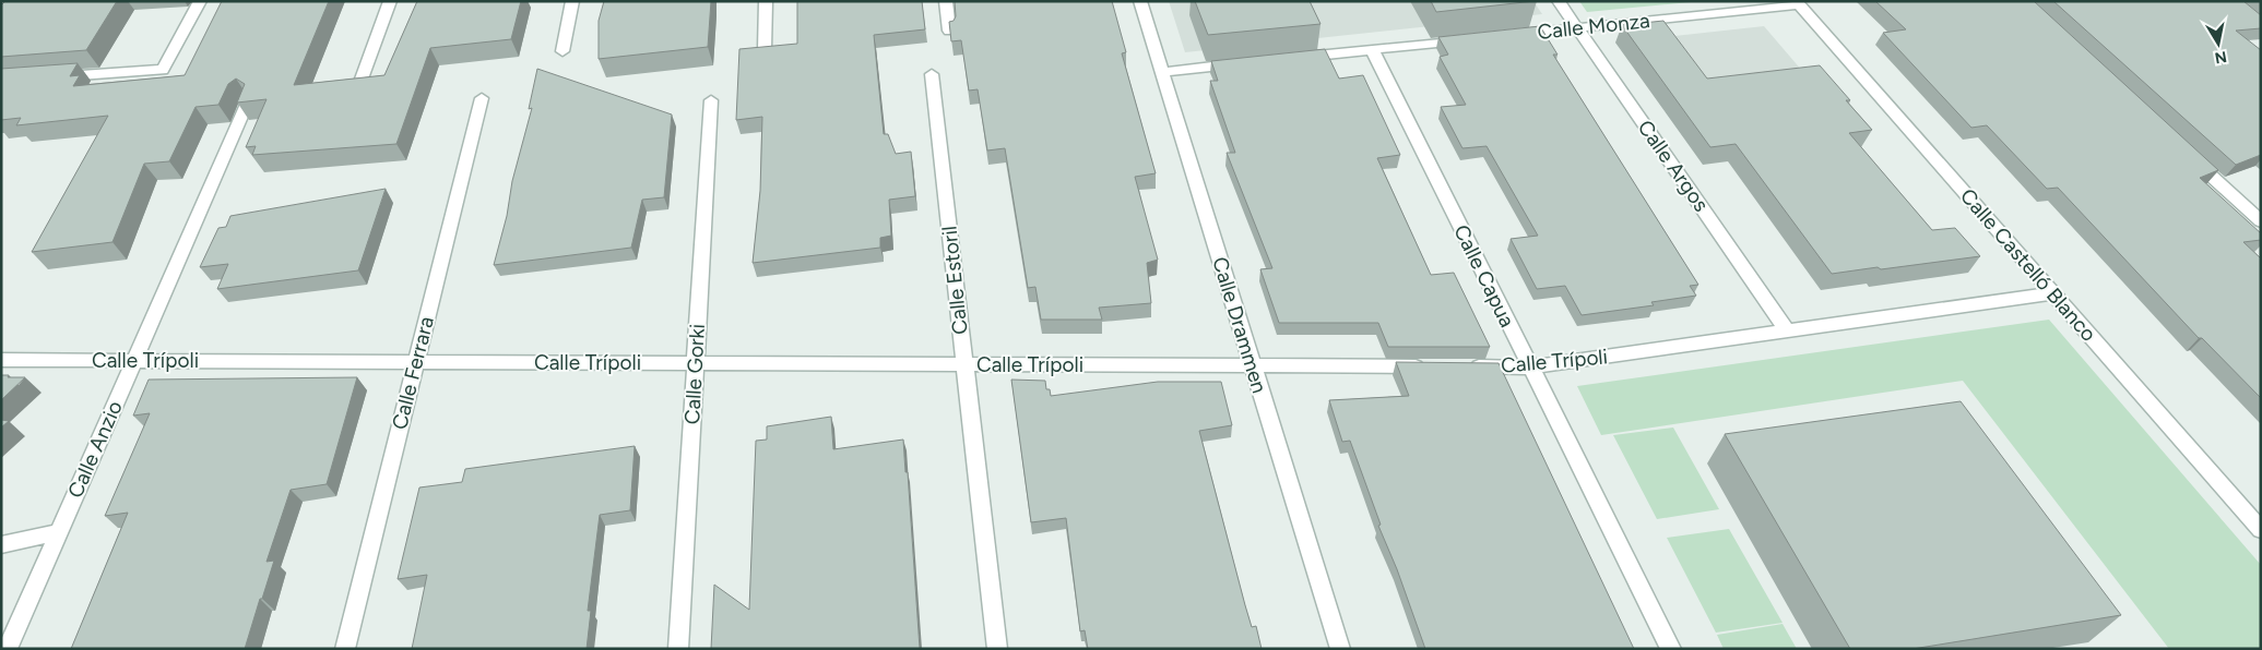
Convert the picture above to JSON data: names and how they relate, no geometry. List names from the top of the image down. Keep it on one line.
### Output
{"streets":{"street":["Calle Monza","Calle Argos","Calle Castelló Blanco","Calle Capua","Calle Estoril","Calle Drammen","Calle Trípoli","Calle Ferrara","Calle Gorki","Calle Anzio"]},"crossings":[["Calle Monza","Calle Argos"],["Calle Monza","Calle Castelló Blanco"],["Calle Argos","Calle Trípoli"],["Calle Castelló Blanco","Calle Trípoli"],["Calle Capua","Calle Trípoli"],["Calle Estoril","Calle Trípoli"],["Calle Drammen","Calle Trípoli"],["Calle Trípoli","Calle Ferrara"],["Calle Trípoli","Calle Gorki"],["Calle Trípoli","Calle Anzio"]],"north":"bottom"}
